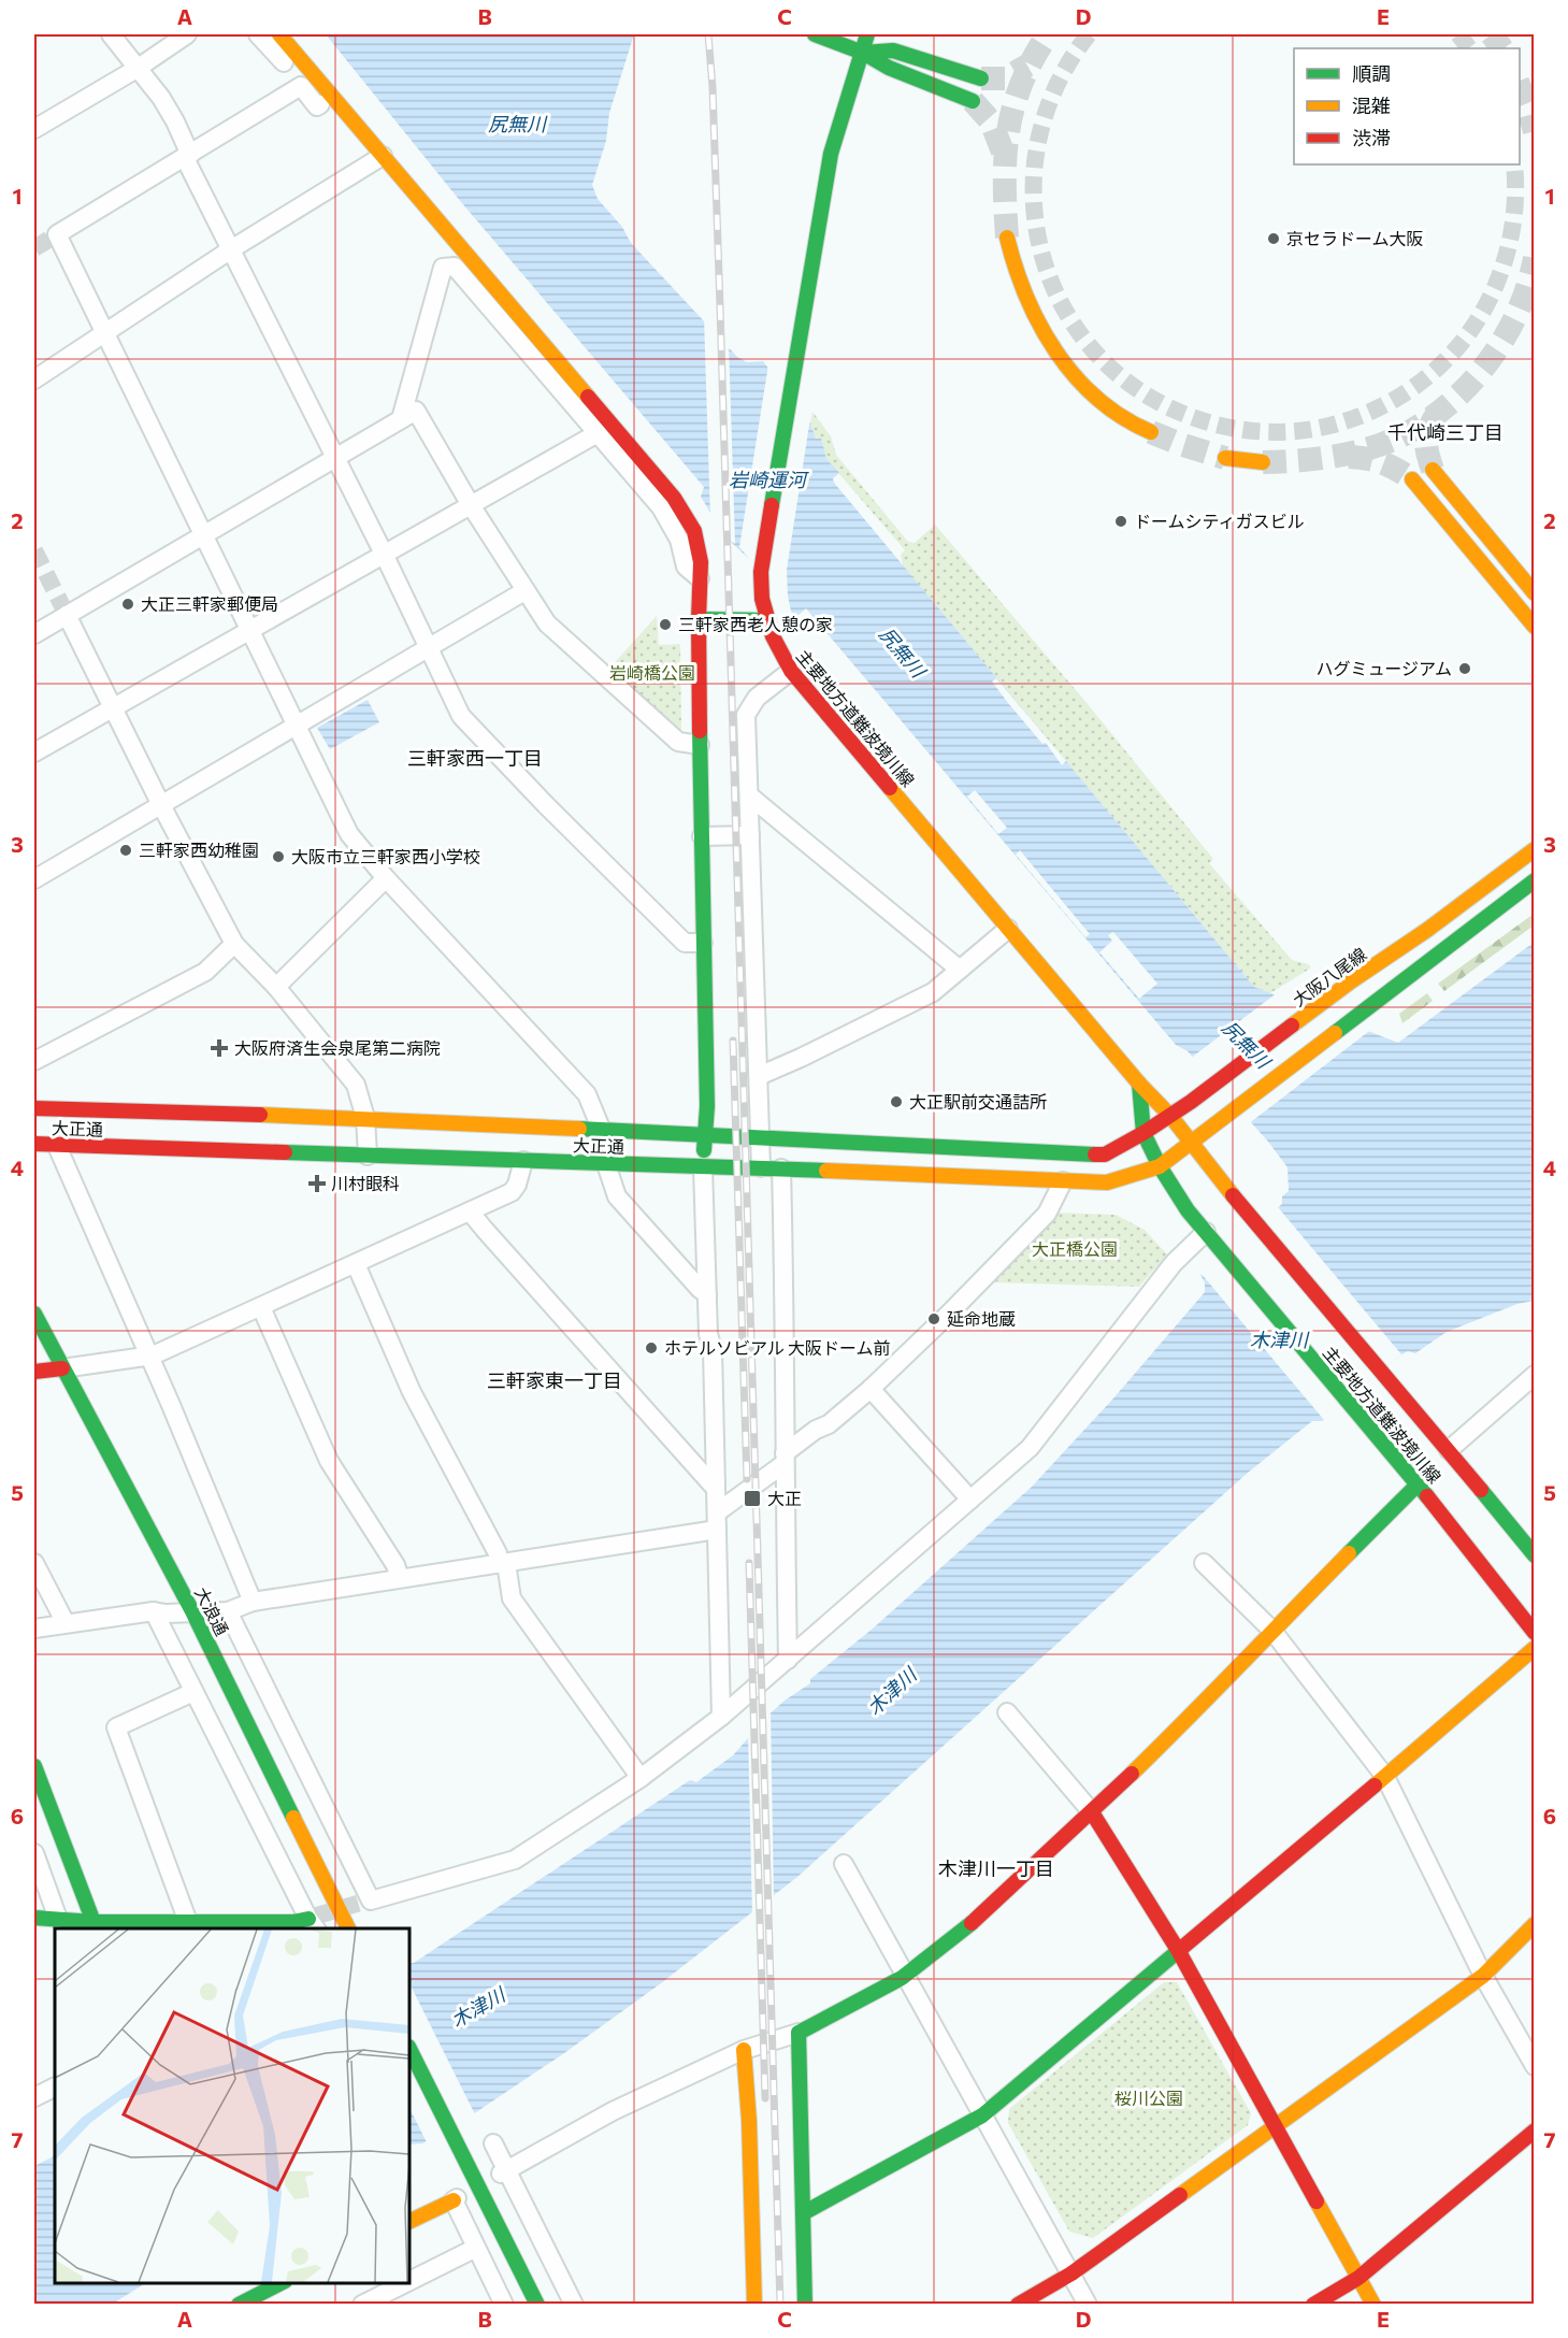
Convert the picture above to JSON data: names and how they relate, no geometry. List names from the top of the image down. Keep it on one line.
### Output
{"streets":{"main road":["主要地方道難波境川線","大阪八尾線","大正通","大浪通"]},"crossings":[["主要地方道難波境川線","大阪八尾線"],["主要地方道難波境川線","大正通"],["大阪八尾線","大正通"]],"districts":["千代崎三丁目","三軒家西一丁目","三軒家東一丁目","木津川一丁目"],"water":["尻無川","岩崎運河","木津川"],"parks":["岩崎橋公園","大正橋公園","桜川公園"],"places":{"other":["京セラドーム大阪","ドームシティガスビル","大正三軒家郵便局","三軒家西老人憩の家","ハグミュージアム","三軒家西幼稚園","大阪市立三軒家西小学校","大正駅前交通詰所","延命地蔵","ホテルソビアル 大阪ドーム前"],"health":["大阪府済生会泉尾第二病院","川村眼科"],"transit":["大正"]},"legend":["順調","混雑","渋滞"],"grid":{"columns":["A","B","C","D","E"],"rows":["1","2","3","4","5","6","7"]}}
